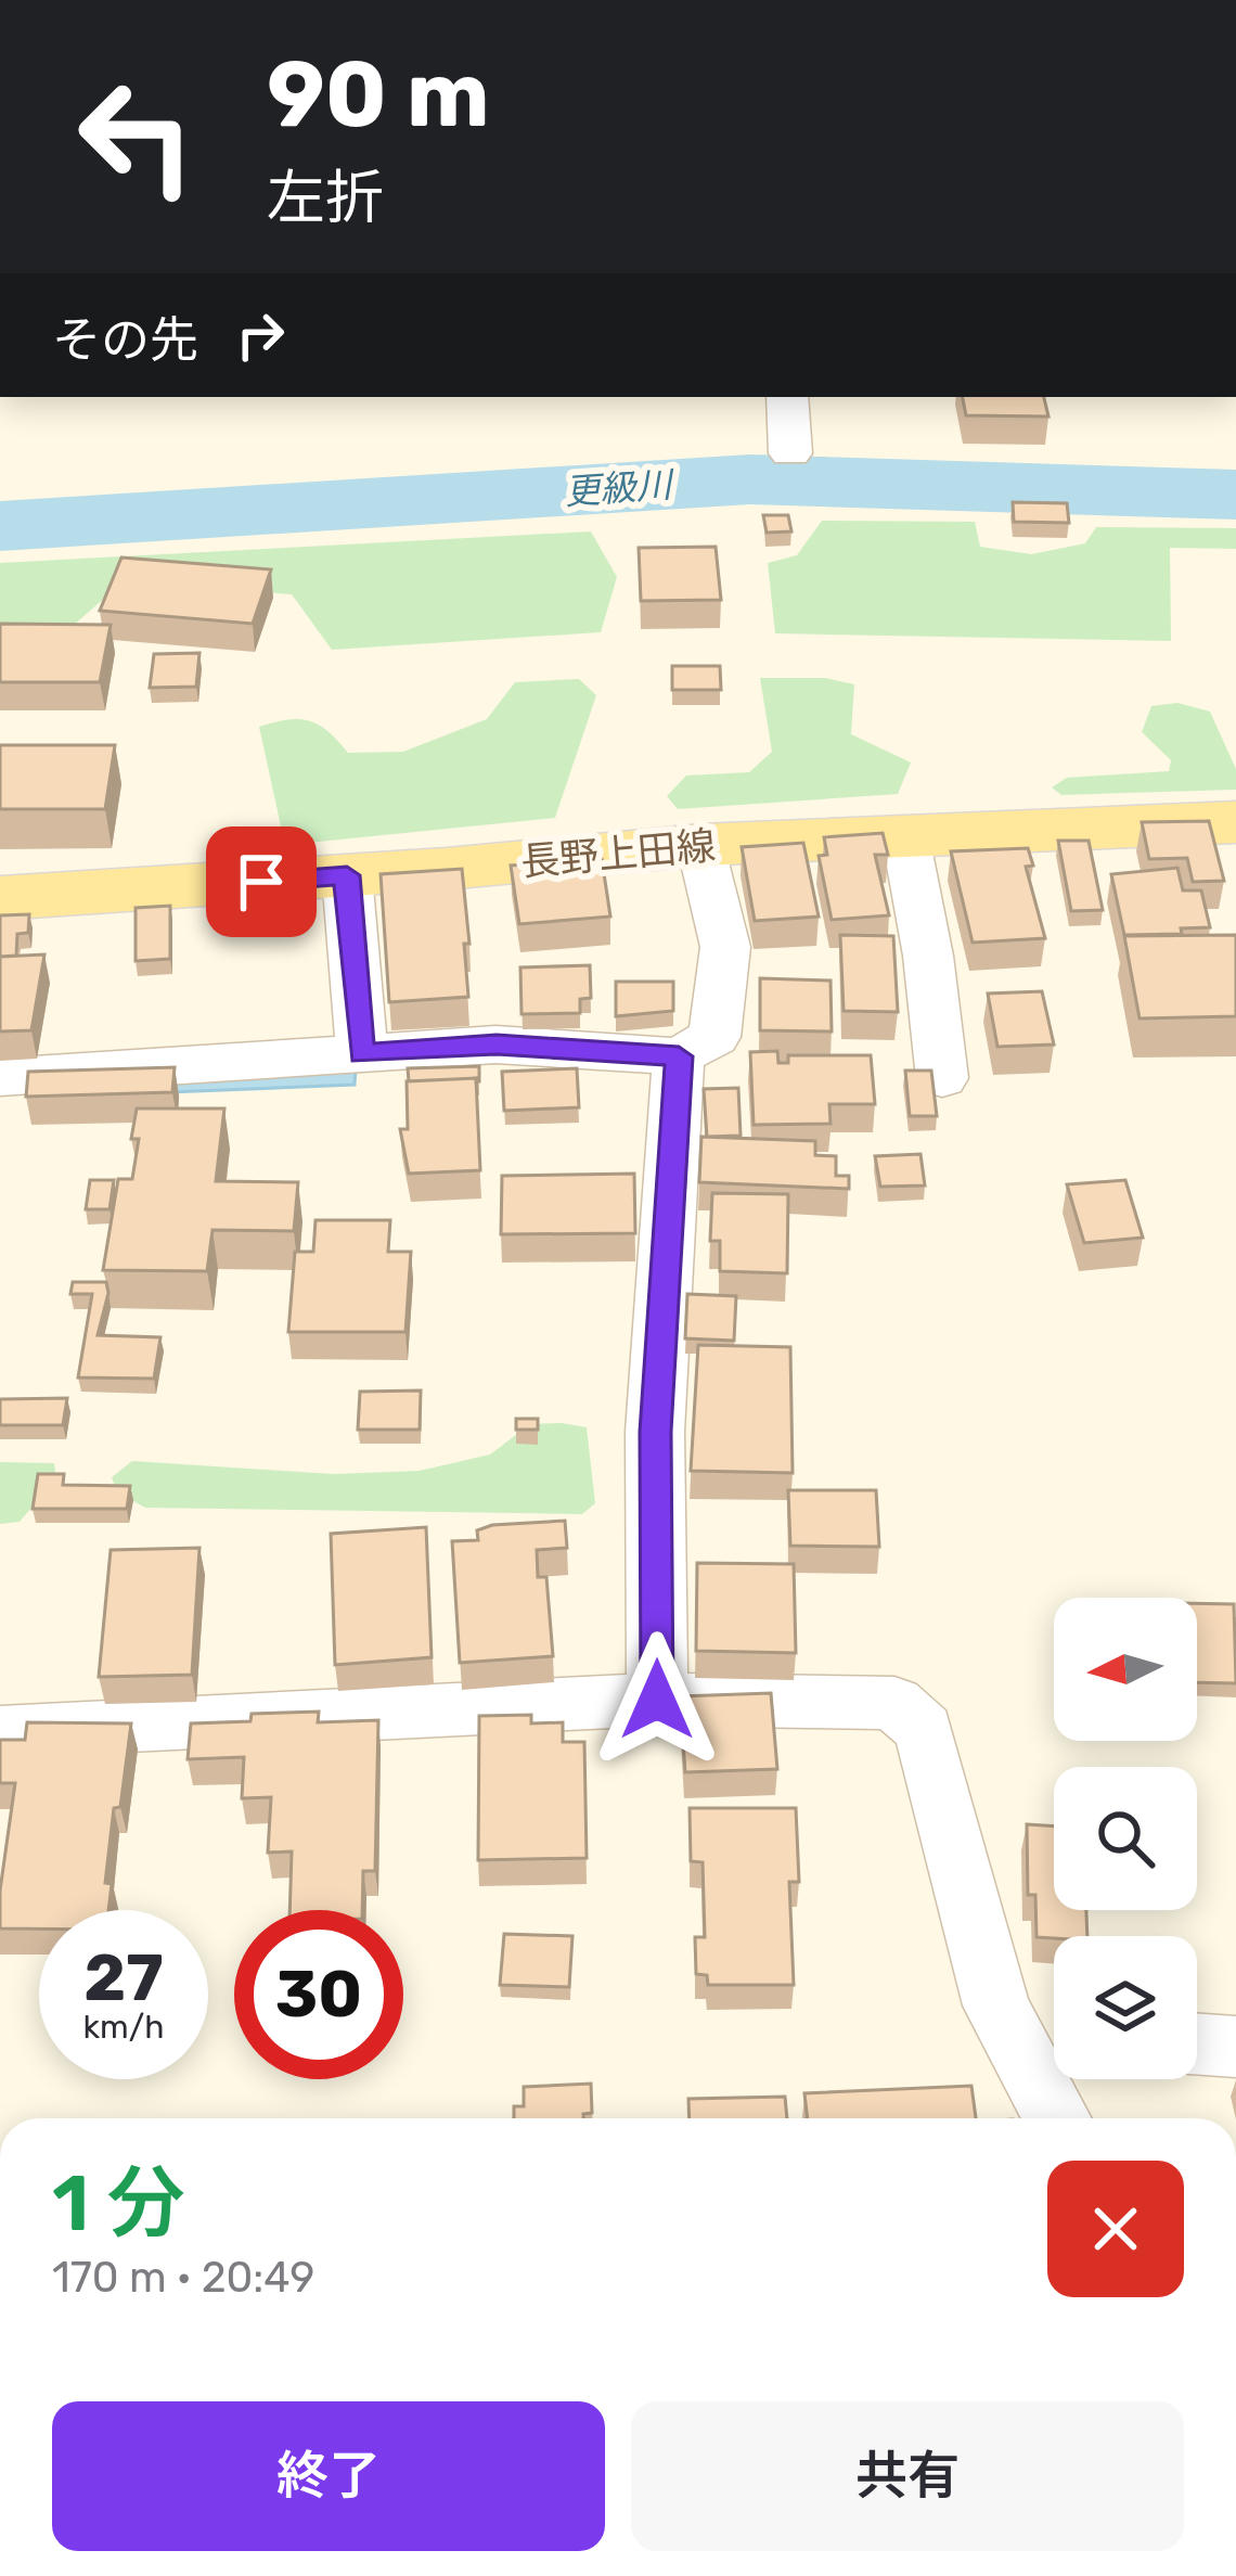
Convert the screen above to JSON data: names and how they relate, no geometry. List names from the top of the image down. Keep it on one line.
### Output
{"streets":{"main road":["長野上田線"]},"water":["更級川"],"north":"left","page":{"turn":["90 m","左折"],"then":"その先","speed":"27 km/h","limit":"30","heading":["1 分","170 m · 20:49"],"buttons":["終了","共有"]}}
